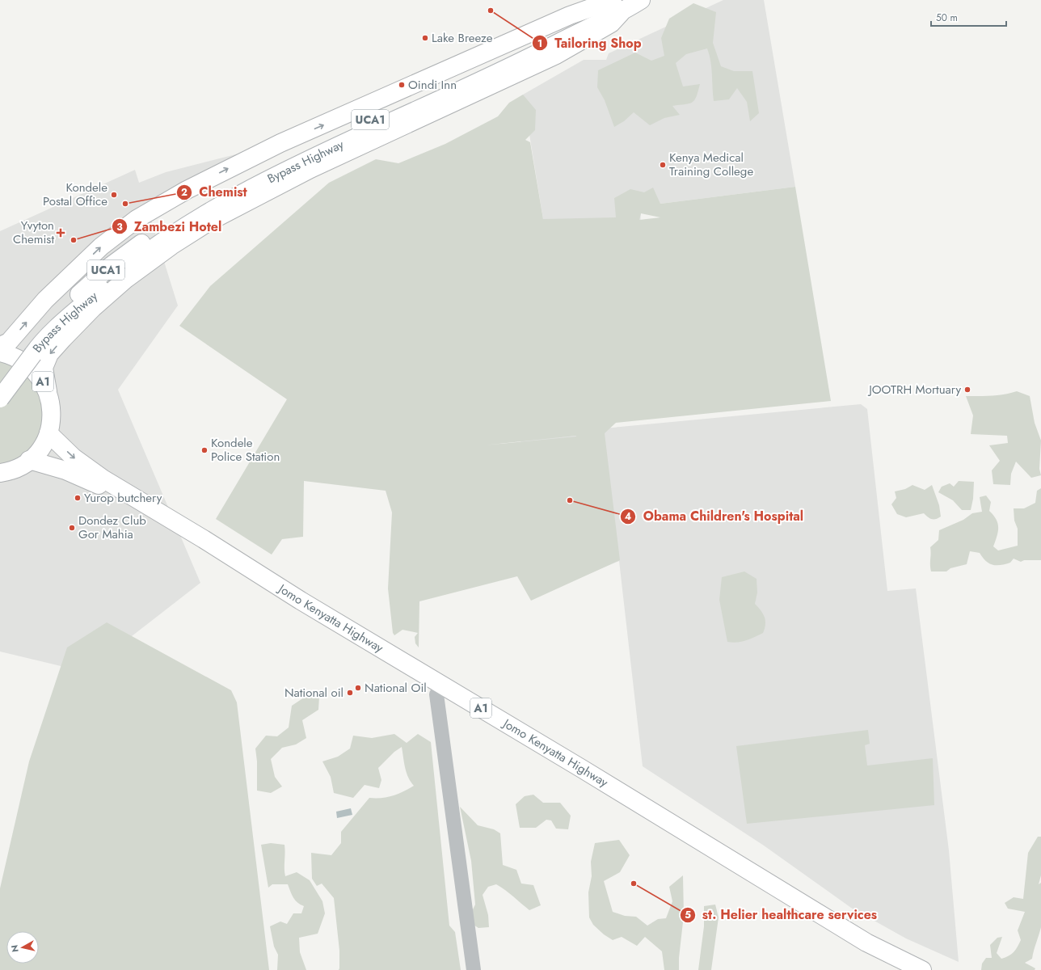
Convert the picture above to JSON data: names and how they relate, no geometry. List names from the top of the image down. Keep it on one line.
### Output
{"streets":{"main road":["UCA1","Bypass Highway","A1","Jomo Kenyatta Highway"]},"crossings":[["A1","Jomo Kenyatta Highway"]],"places":{"other":["Tailoring Shop","Lake Breeze","Oindi Inn","Kenya Medical Training College","Kondele Postal Office","Chemist","Zambezi Hotel","JOOTRH Mortuary","Kondele Police Station","Yurop butchery","Obama Children's Hospital","Dondez Club Gor Mahia","National Oil","National oil","st. Helier healthcare services"],"health":["Yvyton Chemist"]},"scale_bar":"50 m","north":"left"}
